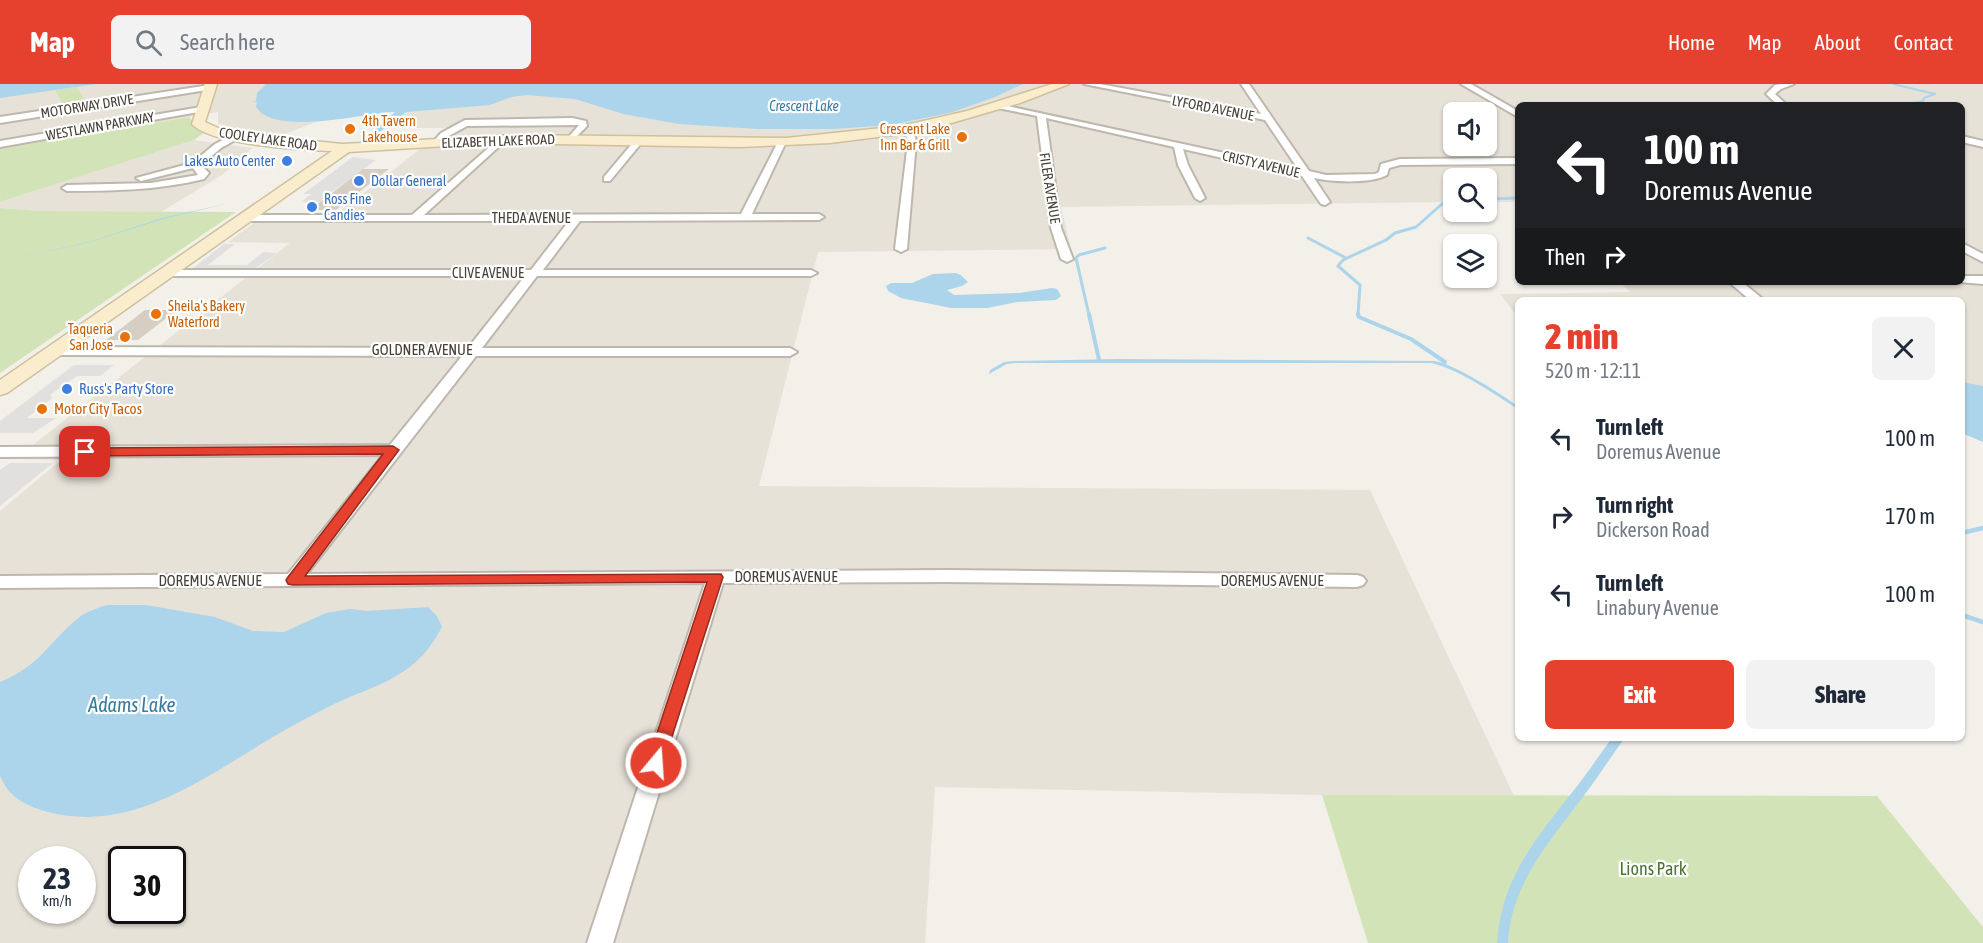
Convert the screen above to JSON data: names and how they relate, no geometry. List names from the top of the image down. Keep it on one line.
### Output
{"streets":{"main road":["COOLEY LAKE ROAD","ELIZABETH LAKE ROAD"],"street":["MOTORWAY DRIVE","LYFORD AVENUE","WESTLAWN PARKWAY","CRISTY AVENUE","FILER AVENUE","THEDA AVENUE","CLIVE AVENUE","GOLDNER AVENUE","DOREMUS AVENUE"]},"crossings":[["WESTLAWN PARKWAY","COOLEY LAKE ROAD"],["COOLEY LAKE ROAD","ELIZABETH LAKE ROAD"],["ELIZABETH LAKE ROAD","CRISTY AVENUE"],["CRISTY AVENUE","FILER AVENUE"]],"water":["Crescent Lake","Adams Lake"],"parks":["Lions Park"],"places":["4th Tavern Lakehouse","Crescent Lake Inn Bar & Grill","Lakes Auto Center","Dollar General","Ross Fine Candies","Sheila's Bakery Waterford","Taqueria San Jose","Russ's Party Store","Motor City Tacos"],"page":{"header":"Map","search":"Search here","nav":["Home","Map","About","Contact"],"turn":["100 m","Doremus Avenue"],"then":"Then","heading":["2 min","520 m · 12:11"],"list":[{"name":"Turn left","note":"Doremus Avenue","value":"100 m"},{"name":"Turn right","note":"Dickerson Road","value":"170 m"},{"name":"Turn left","note":"Linabury Avenue","value":"100 m"}],"buttons":["Exit","Share"],"speed":"23 km/h","limit":"30"}}
